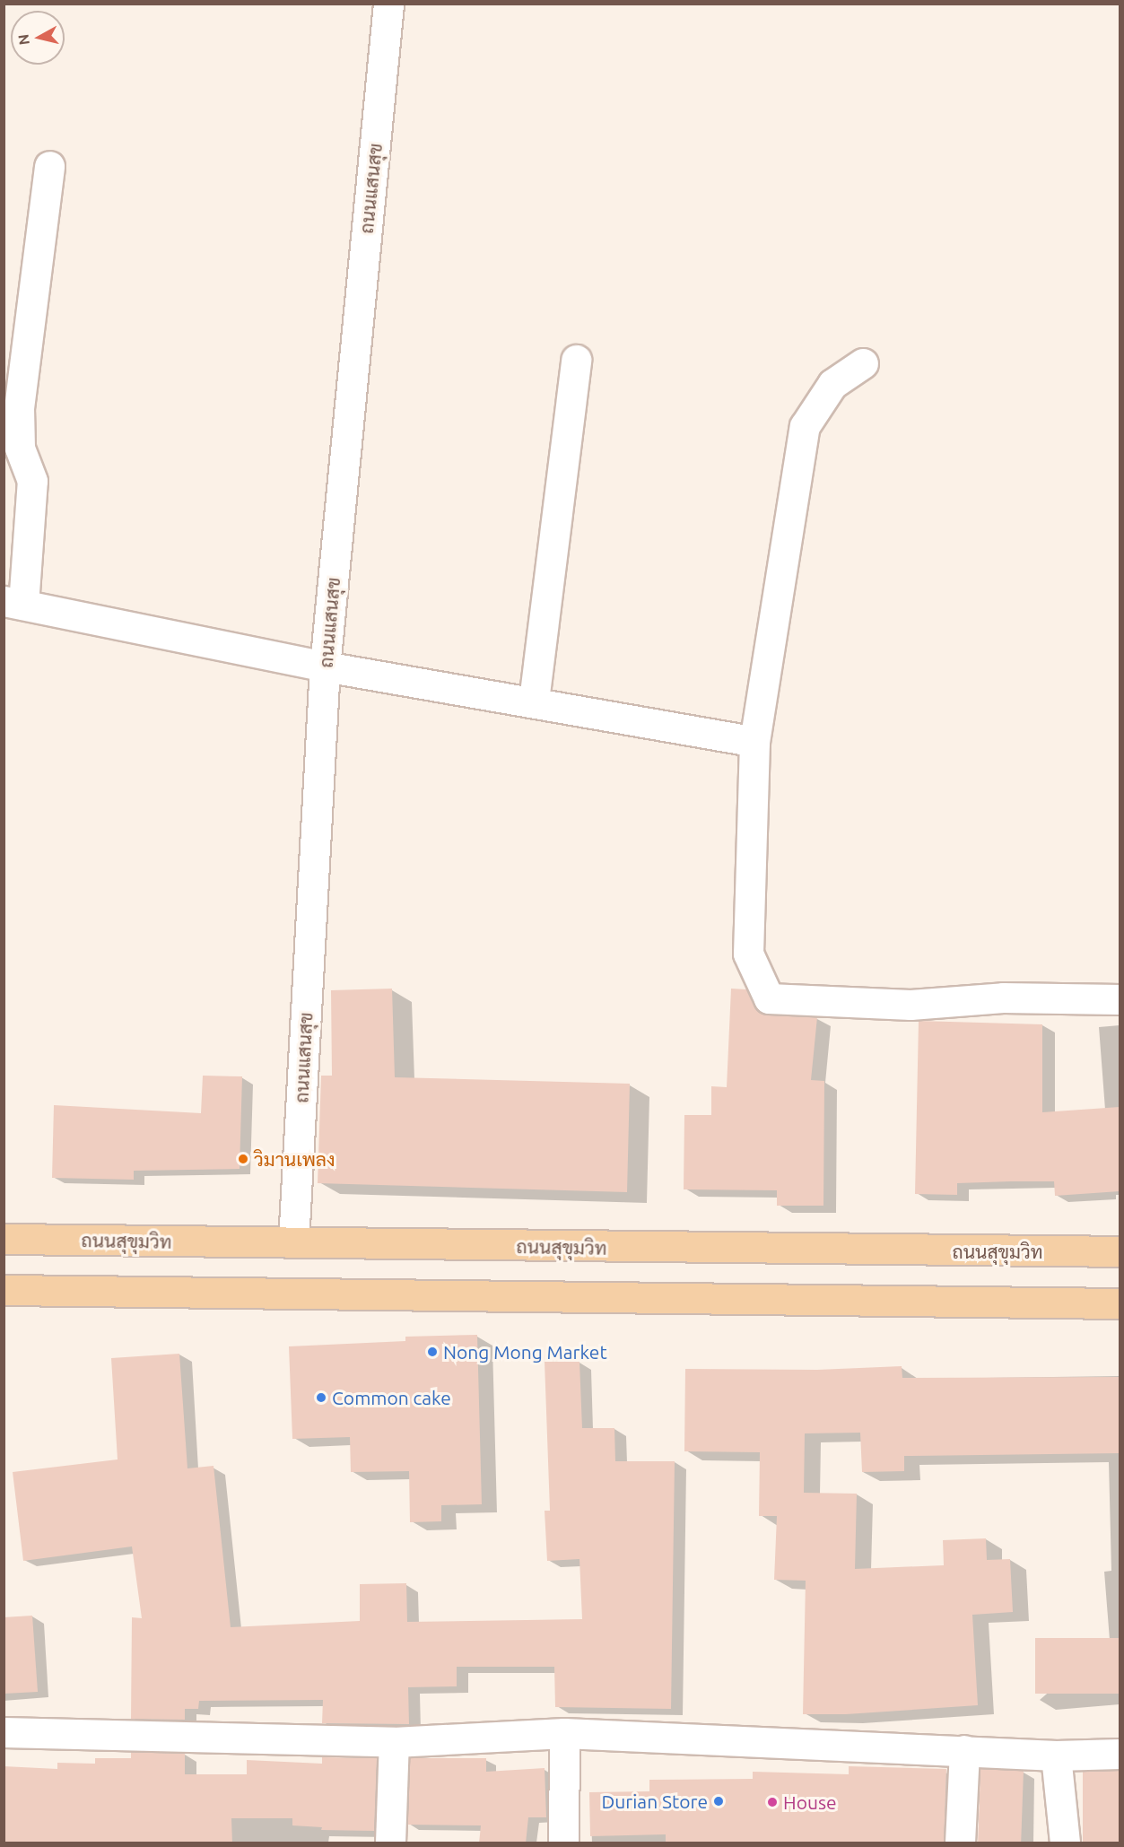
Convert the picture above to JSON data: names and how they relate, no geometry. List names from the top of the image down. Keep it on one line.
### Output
{"streets":{"main road":["ถนนสุขุมวิท"],"street":["ถนนแสนสุข"]},"crossings":[["ถนนแสนสุข","ถนนสุขุมวิท"]],"places":["วิมานเพลง","Nong Mong Market","Common cake","Durian Store","House"],"north":"left"}
